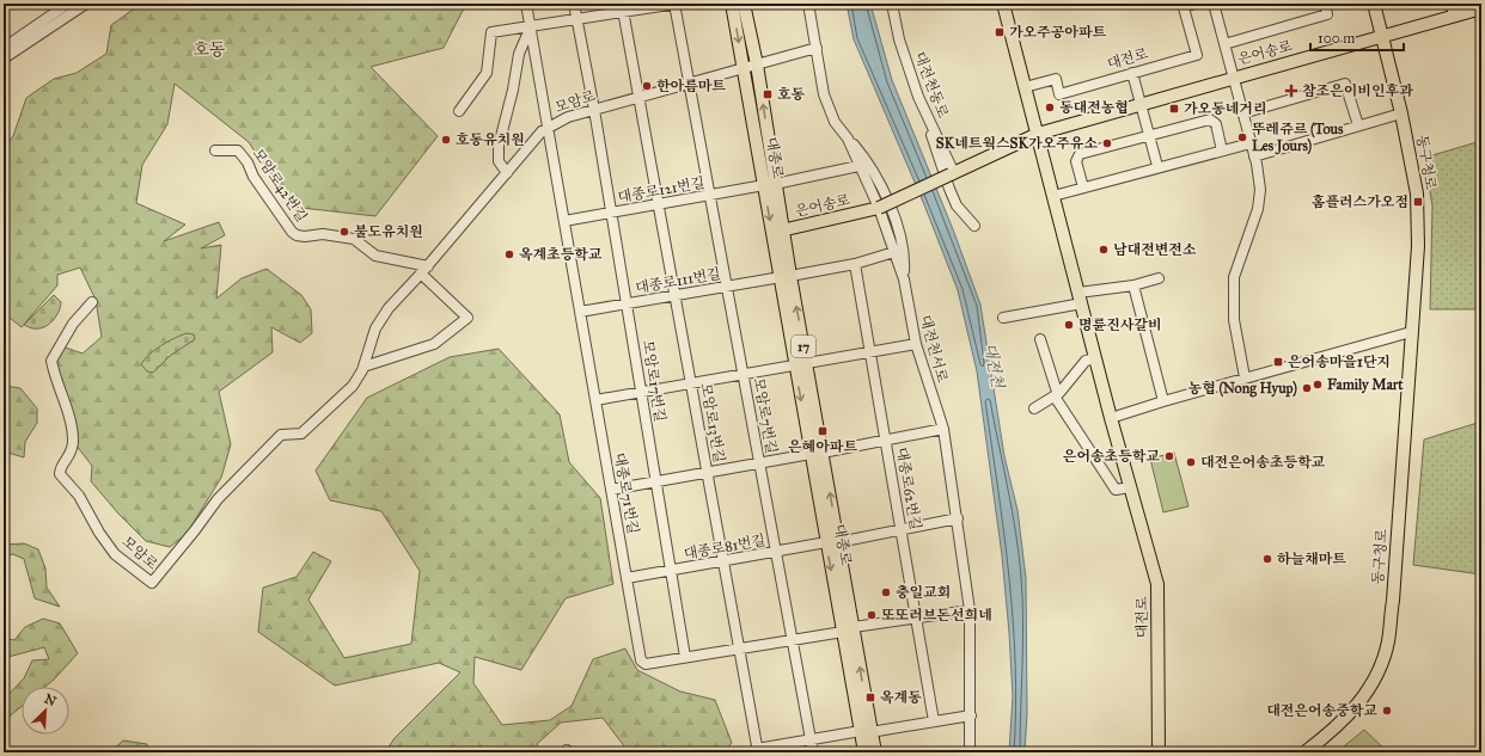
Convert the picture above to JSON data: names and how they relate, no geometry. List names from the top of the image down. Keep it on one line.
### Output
{"streets":{"main road":["은어송로","대전로","대종로","동구청로","17"],"street":["대전천동로","모암로","모암로42번길","대종로121번길","대종로111번길","대전천서로","모암로17번길","모암로7번길","모암로13번길","대종로62번길","대종로71번길","대종로81번길"]},"crossings":[["은어송로","대전로"],["은어송로","대전천동로"],["은어송로","대종로"],["은어송로","동구청로"],["은어송로","대전천서로"],["모암로","대종로"],["모암로","모암로42번길"],["모암로","모암로17번길"],["모암로","모암로7번길"],["모암로","모암로13번길"],["모암로","대종로71번길"],["대종로","대종로121번길"],["대종로","대종로111번길"],["대종로","대전천서로"],["대종로","대종로62번길"],["대종로","대종로71번길"],["대종로","대종로81번길"],["대종로121번길","모암로17번길"],["대종로121번길","모암로7번길"],["대종로121번길","모암로13번길"],["대종로121번길","대종로71번길"],["대종로111번길","모암로17번길"],["대종로111번길","모암로7번길"],["대종로111번길","모암로13번길"],["대종로111번길","대종로71번길"],["모암로17번길","대종로71번길"],["모암로17번길","대종로81번길"],["모암로7번길","대종로71번길"],["모암로7번길","대종로81번길"],["모암로13번길","대종로71번길"],["모암로13번길","대종로81번길"],["대종로71번길","대종로81번길"]],"districts":["호동"],"water":["대전천"],"places":{"transit":["가오주공아파트","호동","가오동네거리","홈플러스가오점","은어송마을1단지","은혜아파트","옥계동"],"other":["한아름마트","동대전농협","뚜레쥬르 (Tous Les Jours)","호동유치원","SK네트웍스SK가오주유소","불도유치원","남대전변전소","옥계초등학교","명륜진사갈비","Family Mart","농협 (Nong Hyup)","은어송초등학교","대전은어송초등학교","하늘채마트","충일교회","또또러브돈선희네","대전은어송중학교"],"health":["참조은이비인후과"]},"scale_bar":"100 m","north":"top right"}
